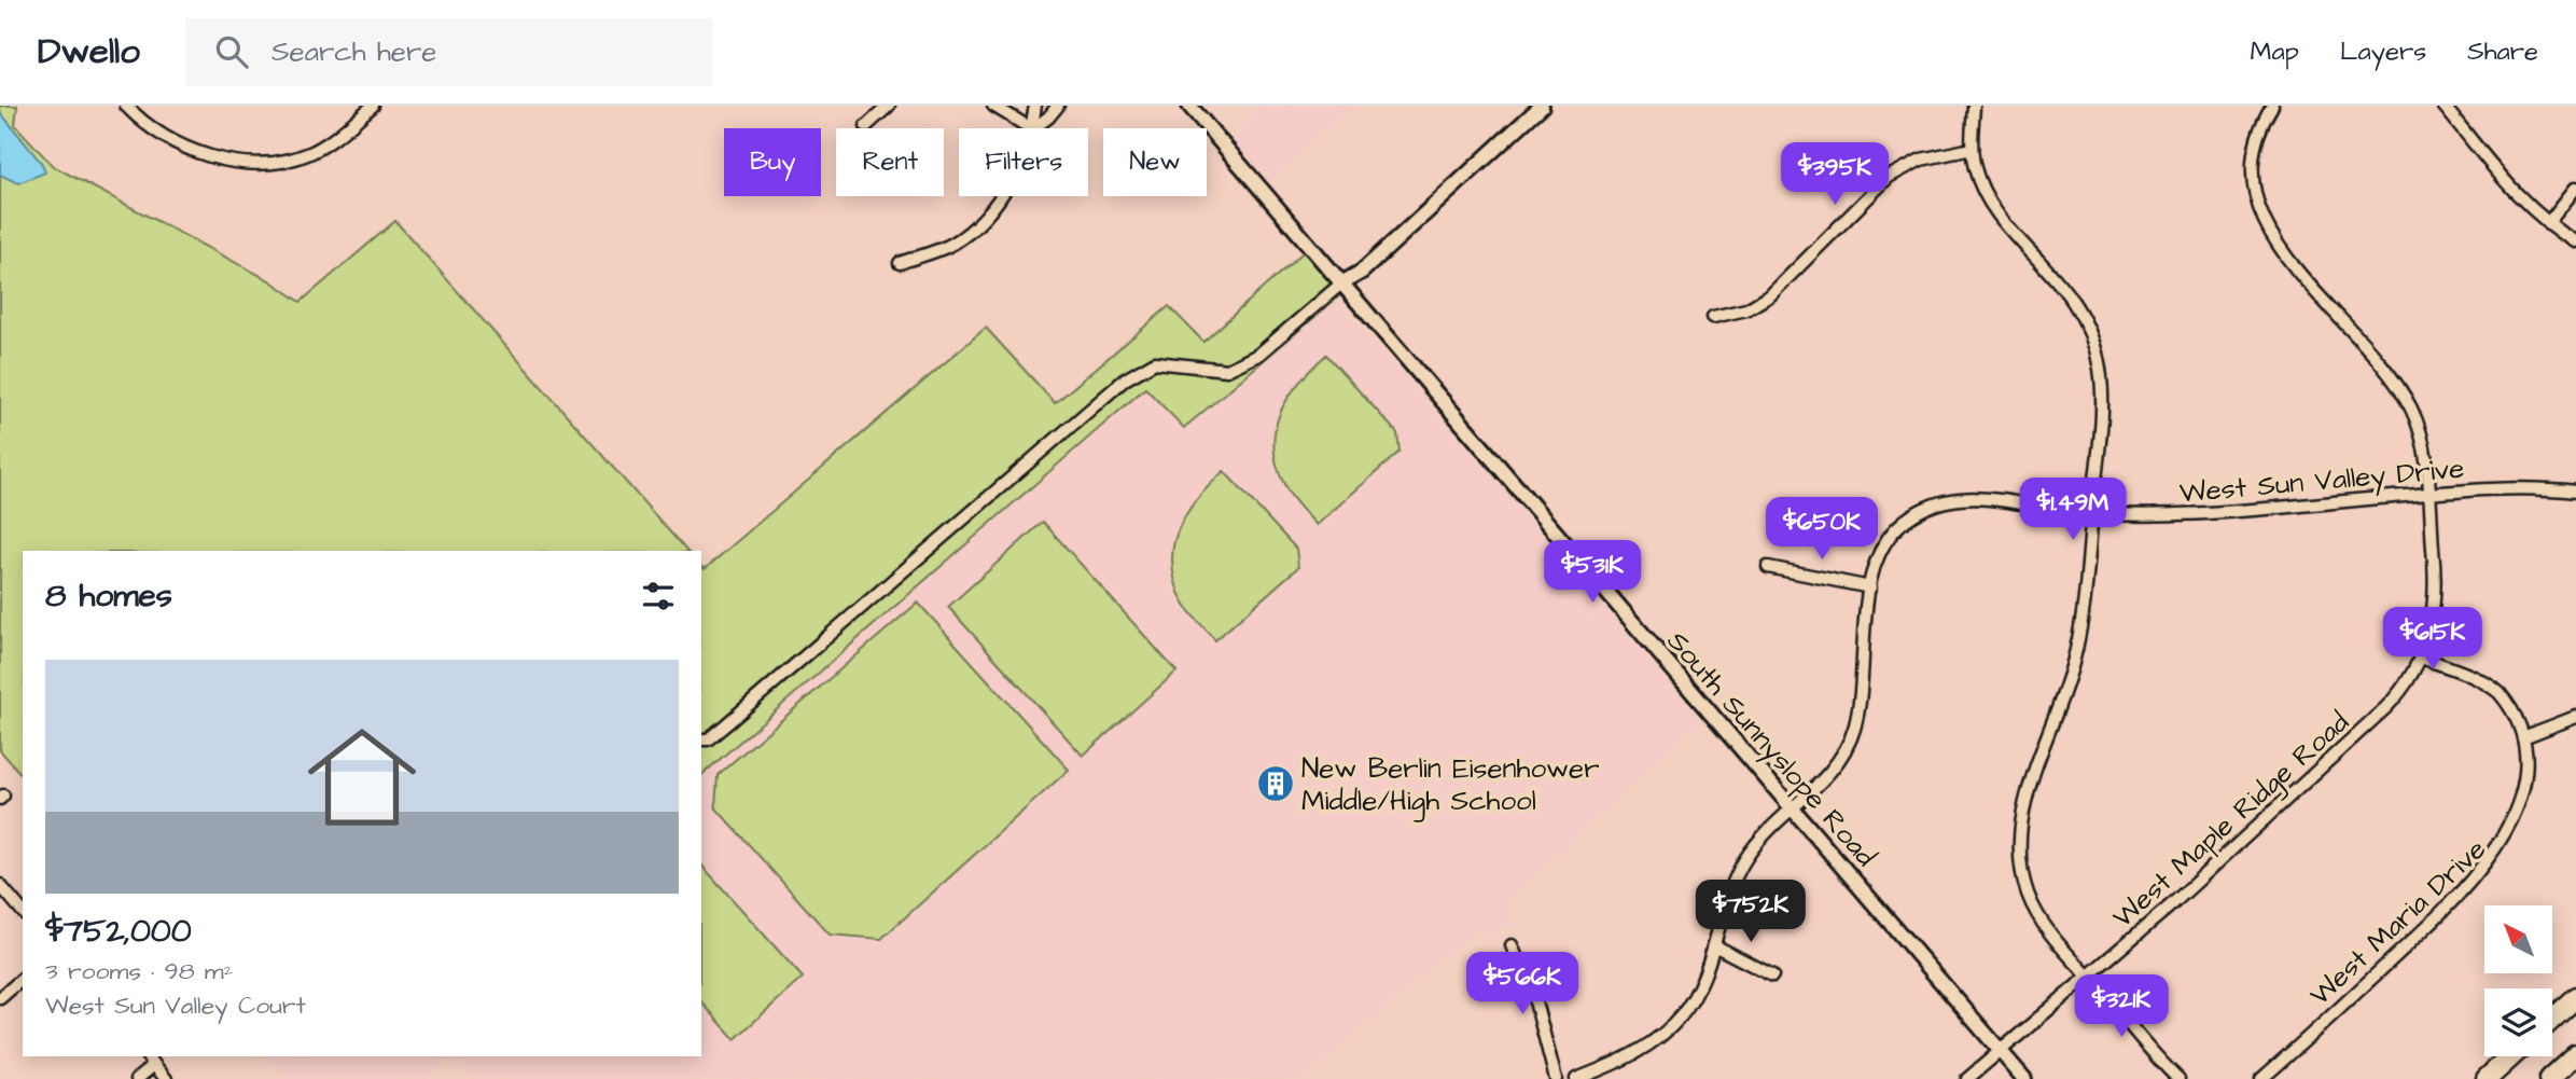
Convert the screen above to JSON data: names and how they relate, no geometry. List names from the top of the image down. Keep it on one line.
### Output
{"streets":{"street":["West Sun Valley Drive","South Sunnyslope Road","West Maple Ridge Road","West Maria Drive"]},"crossings":[["West Sun Valley Drive","South Sunnyslope Road"],["West Sun Valley Drive","West Maple Ridge Road"],["South Sunnyslope Road","West Maple Ridge Road"],["West Maple Ridge Road","West Maria Drive"]],"places":{"building":["New Berlin Eisenhower Middle/High School"]},"north":"top left","page":{"header":"Dwello","search":"Search here","nav":["Map","Layers","Share"],"chip":["Buy","Rent","Filters","New"],"price":["$395K","$1.49M","$650K","$531K","$615K","$752K","$566K","$321K"],"heading":"8 homes","list":[{"name":"$752,000","note":"3 rooms · 98 m² · West Sun Valley Court"}]}}
